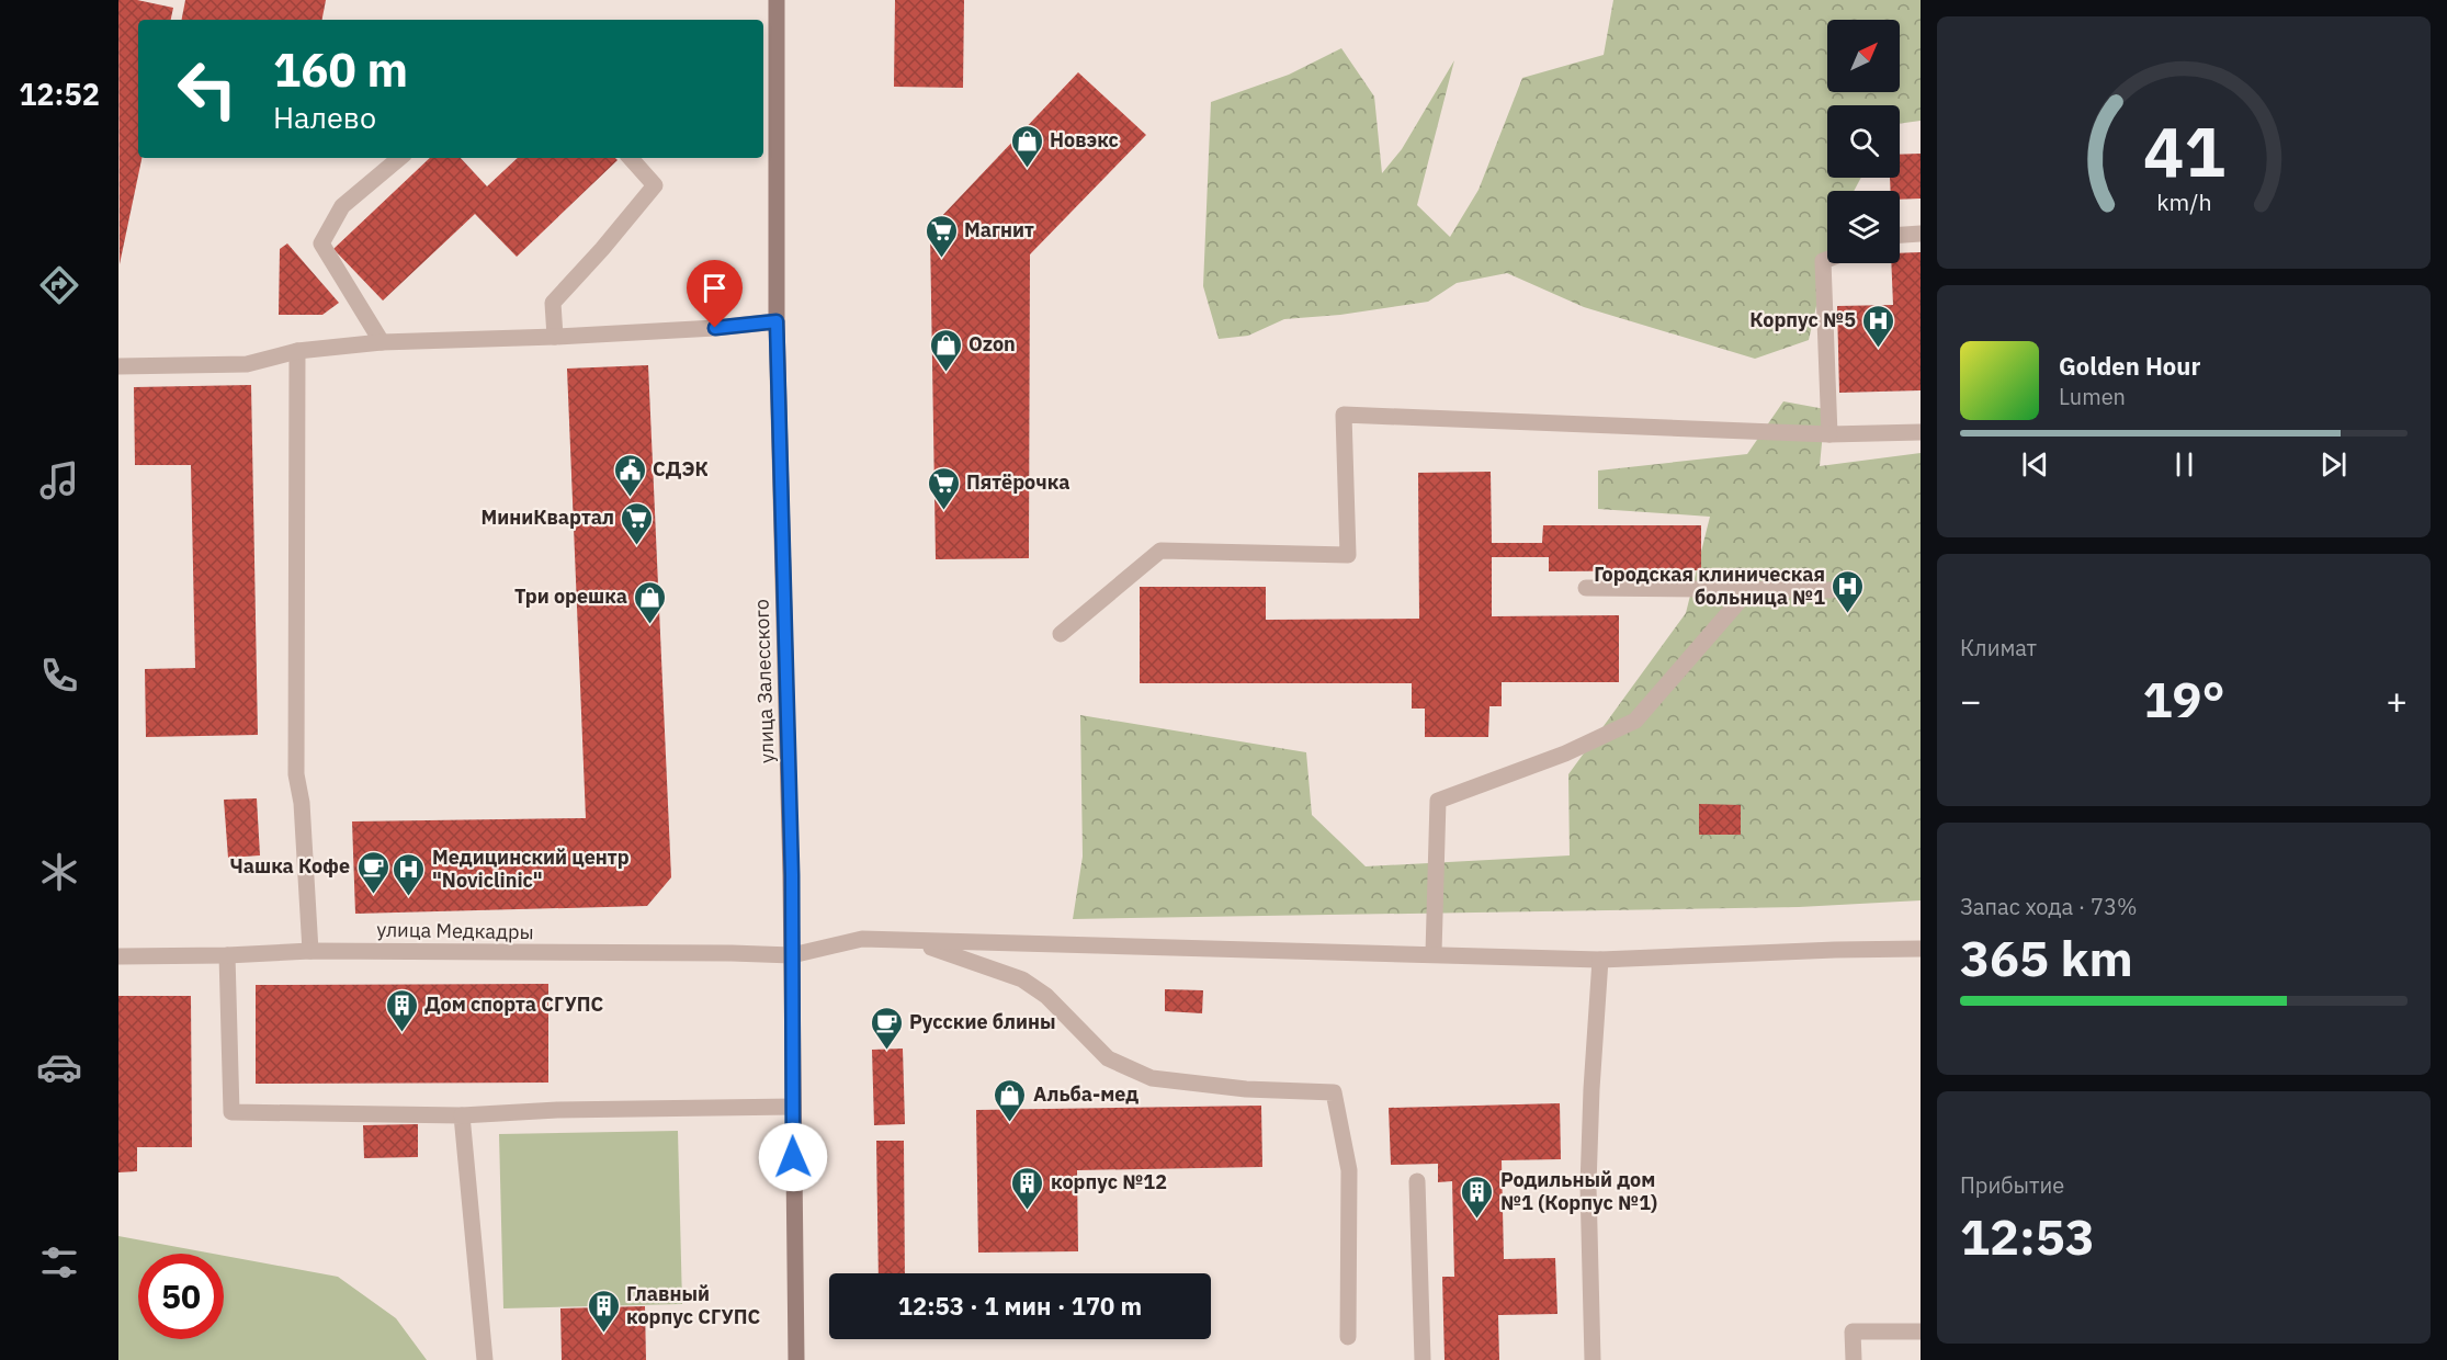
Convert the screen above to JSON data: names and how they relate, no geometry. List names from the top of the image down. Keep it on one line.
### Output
{"streets":{"main road":["улица Залесского"],"street":["улица Медкадры"]},"crossings":[["улица Залесского","улица Медкадры"]],"places":{"shop":["Новэкс","Ozon","Три орешка","Альба-мед"],"supermarket":["Магнит","Пятёрочка","МиниКвартал"],"hospital":["Корпус №5","Городская клиническая больница №1","Медицинский центр \"Noviclinic\""],"public building":["СДЭК"],"cafe":["Чашка Кофе","Русские блины"],"building":["Дом спорта СГУПС","корпус №12","Родильный дом №1 (Корпус №1)","Главный корпус СГУПС"]},"north":"top right","page":{"tabs":"12:52","turn":["160 m","Налево"],"song":["Golden Hour","Lumen"],"tile":["Климат",["Запас хода · 73%","365 km"],["Прибытие","12:53"]],"heat":["−","19°","+"],"limit":"50","trip":"12:53 · 1 мин · 170 m","gauge":["41","km/h"]}}
